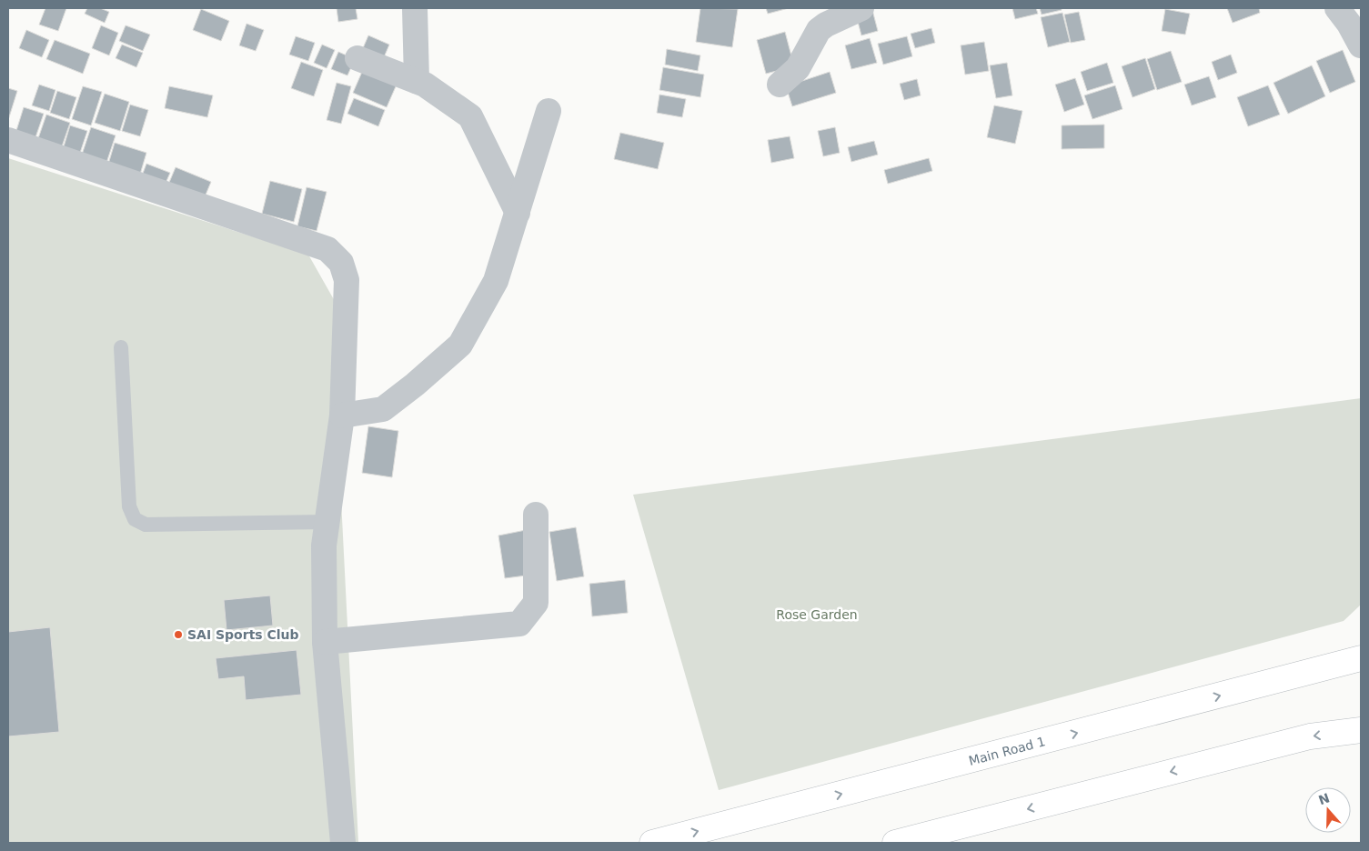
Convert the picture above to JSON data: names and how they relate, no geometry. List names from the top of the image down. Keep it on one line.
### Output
{"streets":{"main road":["Main Road 1"]},"parks":["Rose Garden"],"places":["SAI Sports Club"],"north":"top"}
